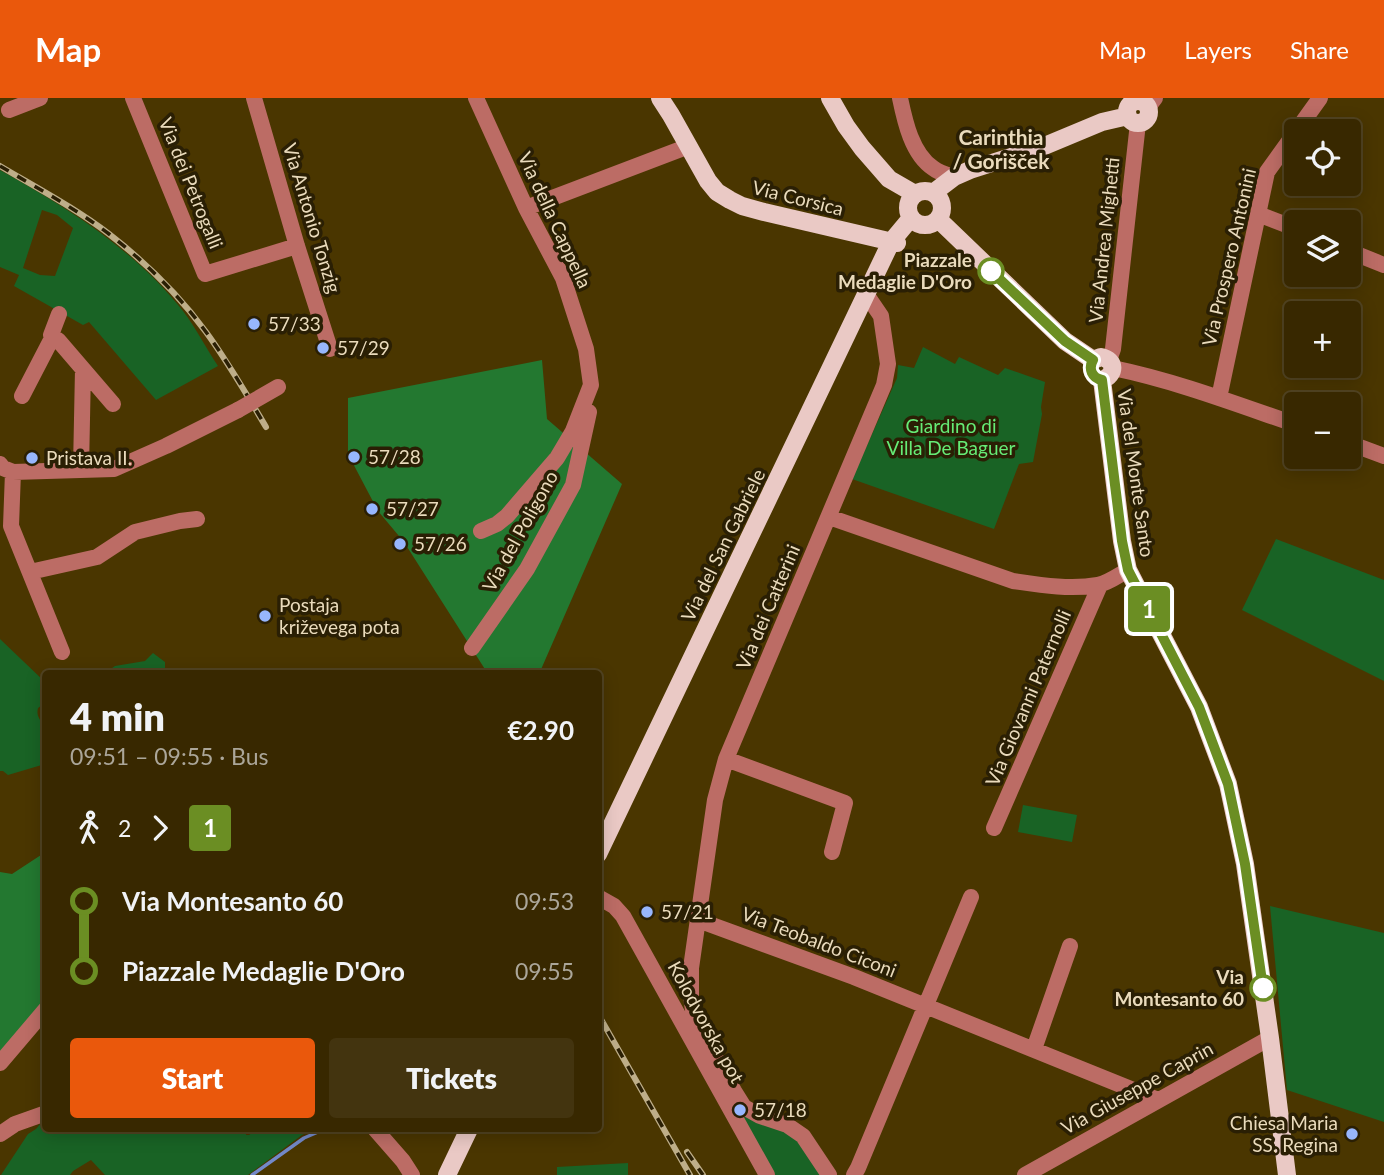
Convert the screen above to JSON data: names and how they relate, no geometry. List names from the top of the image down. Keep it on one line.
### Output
{"streets":{"main road":["Via Corsica","Via del Monte Santo","Via del San Gabriele"],"street":["Via dei Petrogalli","Via Antonio Tonzig","Via della Cappella","Via Andrea Mighetti","Via Prospero Antonini","Via del Poligono","Via dei Catterini","Via Giovanni Paternolli","Via Teobaldo Ciconi","Kolodvorska pot","Via Giuseppe Caprin"]},"crossings":[["Via dei Petrogalli","Via Antonio Tonzig"],["Via Corsica","Via del San Gabriele"],["Via della Cappella","Via del Poligono"],["Via Andrea Mighetti","Via del Monte Santo"],["Via del Monte Santo","Via Giuseppe Caprin"],["Via del San Gabriele","Via dei Catterini"],["Via dei Catterini","Via Teobaldo Ciconi"],["Via Teobaldo Ciconi","Via Giuseppe Caprin"]],"districts":["Carinthia / Gorišček"],"parks":["Giardino di Villa De Baguer"],"places":["Piazzale Medaglie D'Oro","57/33","57/29","57/28","Pristava II.","57/27","57/26","Postaja križevega pota","57/21","Via Montesanto 60","57/18","Chiesa Maria SS. Regina"],"lines":["bus line 1"],"page":{"header":"Map","nav":["Map","Layers","Share"],"on_map":"1","map_buttons":["+","−"],"heading":["4 min","09:51 – 09:55 · Bus","€2.90"],"legs":["2","1"],"list":[{"name":"Via Montesanto 60","value":"09:53"},{"name":"Piazzale Medaglie D'Oro","value":"09:55"}],"buttons":["Start","Tickets"]}}
